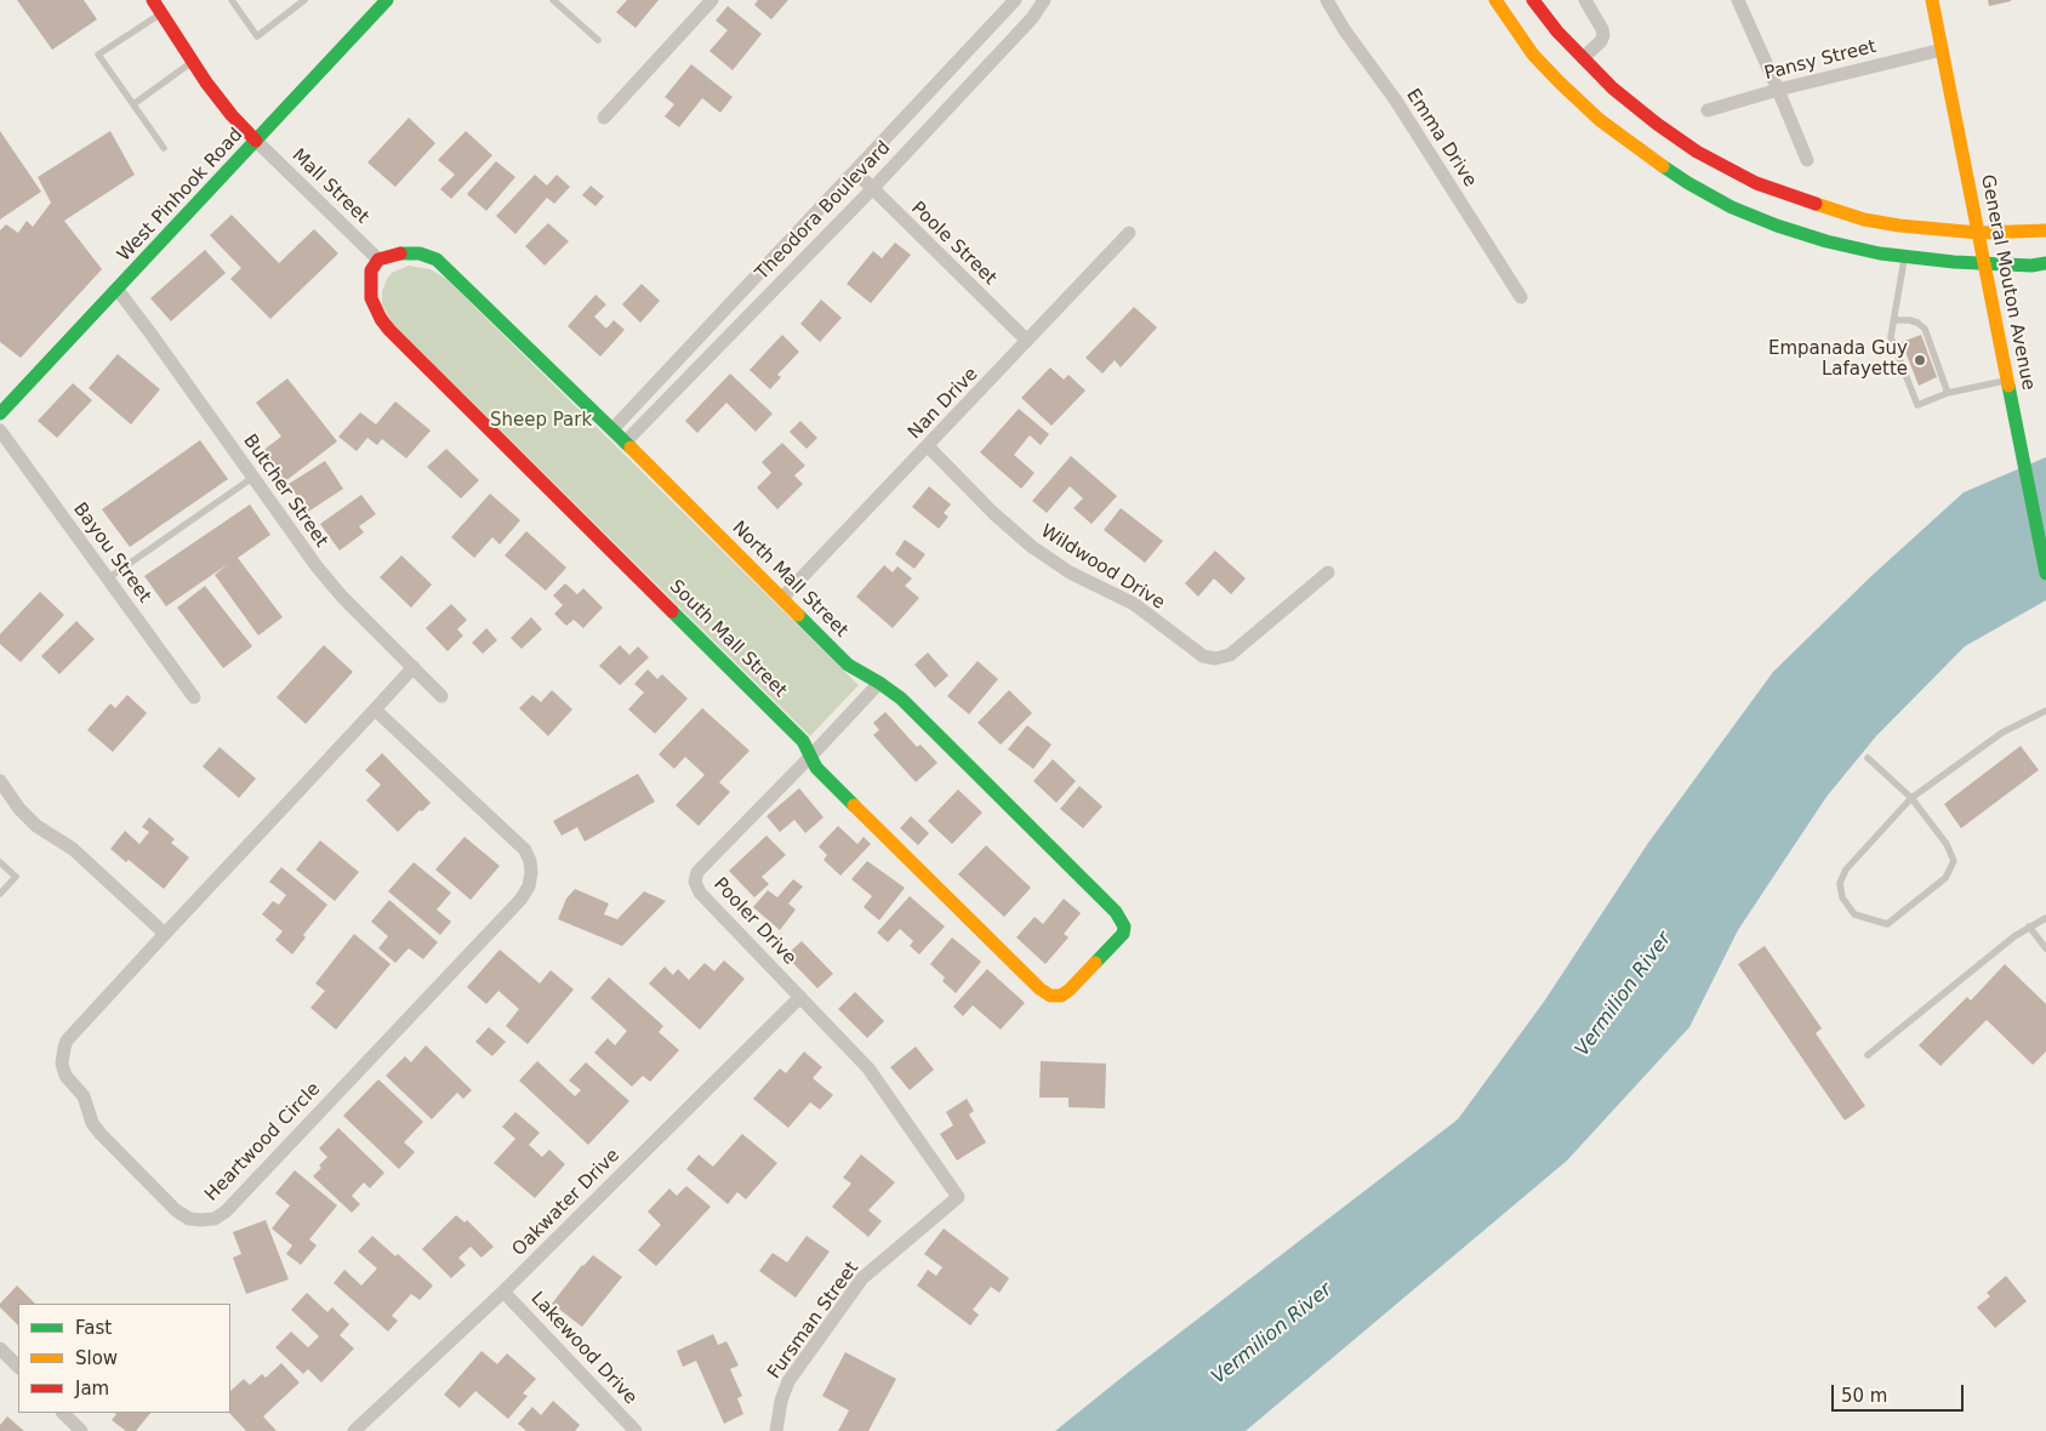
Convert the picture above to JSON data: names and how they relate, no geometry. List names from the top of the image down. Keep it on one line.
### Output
{"streets":{"street":["Pansy Street","Emma Drive","Mall Street","West Pinhook Road","Theodora Boulevard","Poole Street","General Mouton Avenue","Nan Drive","Butcher Street","Bayou Street","Wildwood Drive","North Mall Street","South Mall Street","Pooler Drive","Heartwood Circle","Oakwater Drive","Fursman Street","Lakewood Drive"]},"crossings":[["Pansy Street","General Mouton Avenue"],["Mall Street","West Pinhook Road"],["Mall Street","North Mall Street"],["Mall Street","South Mall Street"],["West Pinhook Road","Butcher Street"],["Theodora Boulevard","Poole Street"],["Theodora Boulevard","North Mall Street"],["Poole Street","Nan Drive"],["Nan Drive","Wildwood Drive"],["Nan Drive","North Mall Street"],["Butcher Street","Heartwood Circle"],["North Mall Street","South Mall Street"],["North Mall Street","Pooler Drive"],["South Mall Street","Pooler Drive"],["Pooler Drive","Oakwater Drive"],["Pooler Drive","Fursman Street"],["Oakwater Drive","Lakewood Drive"]],"water":["Vermilion River"],"parks":["Sheep Park"],"places":["Empanada Guy Lafayette"],"legend":["Fast","Slow","Jam"],"scale_bar":"50 m"}
